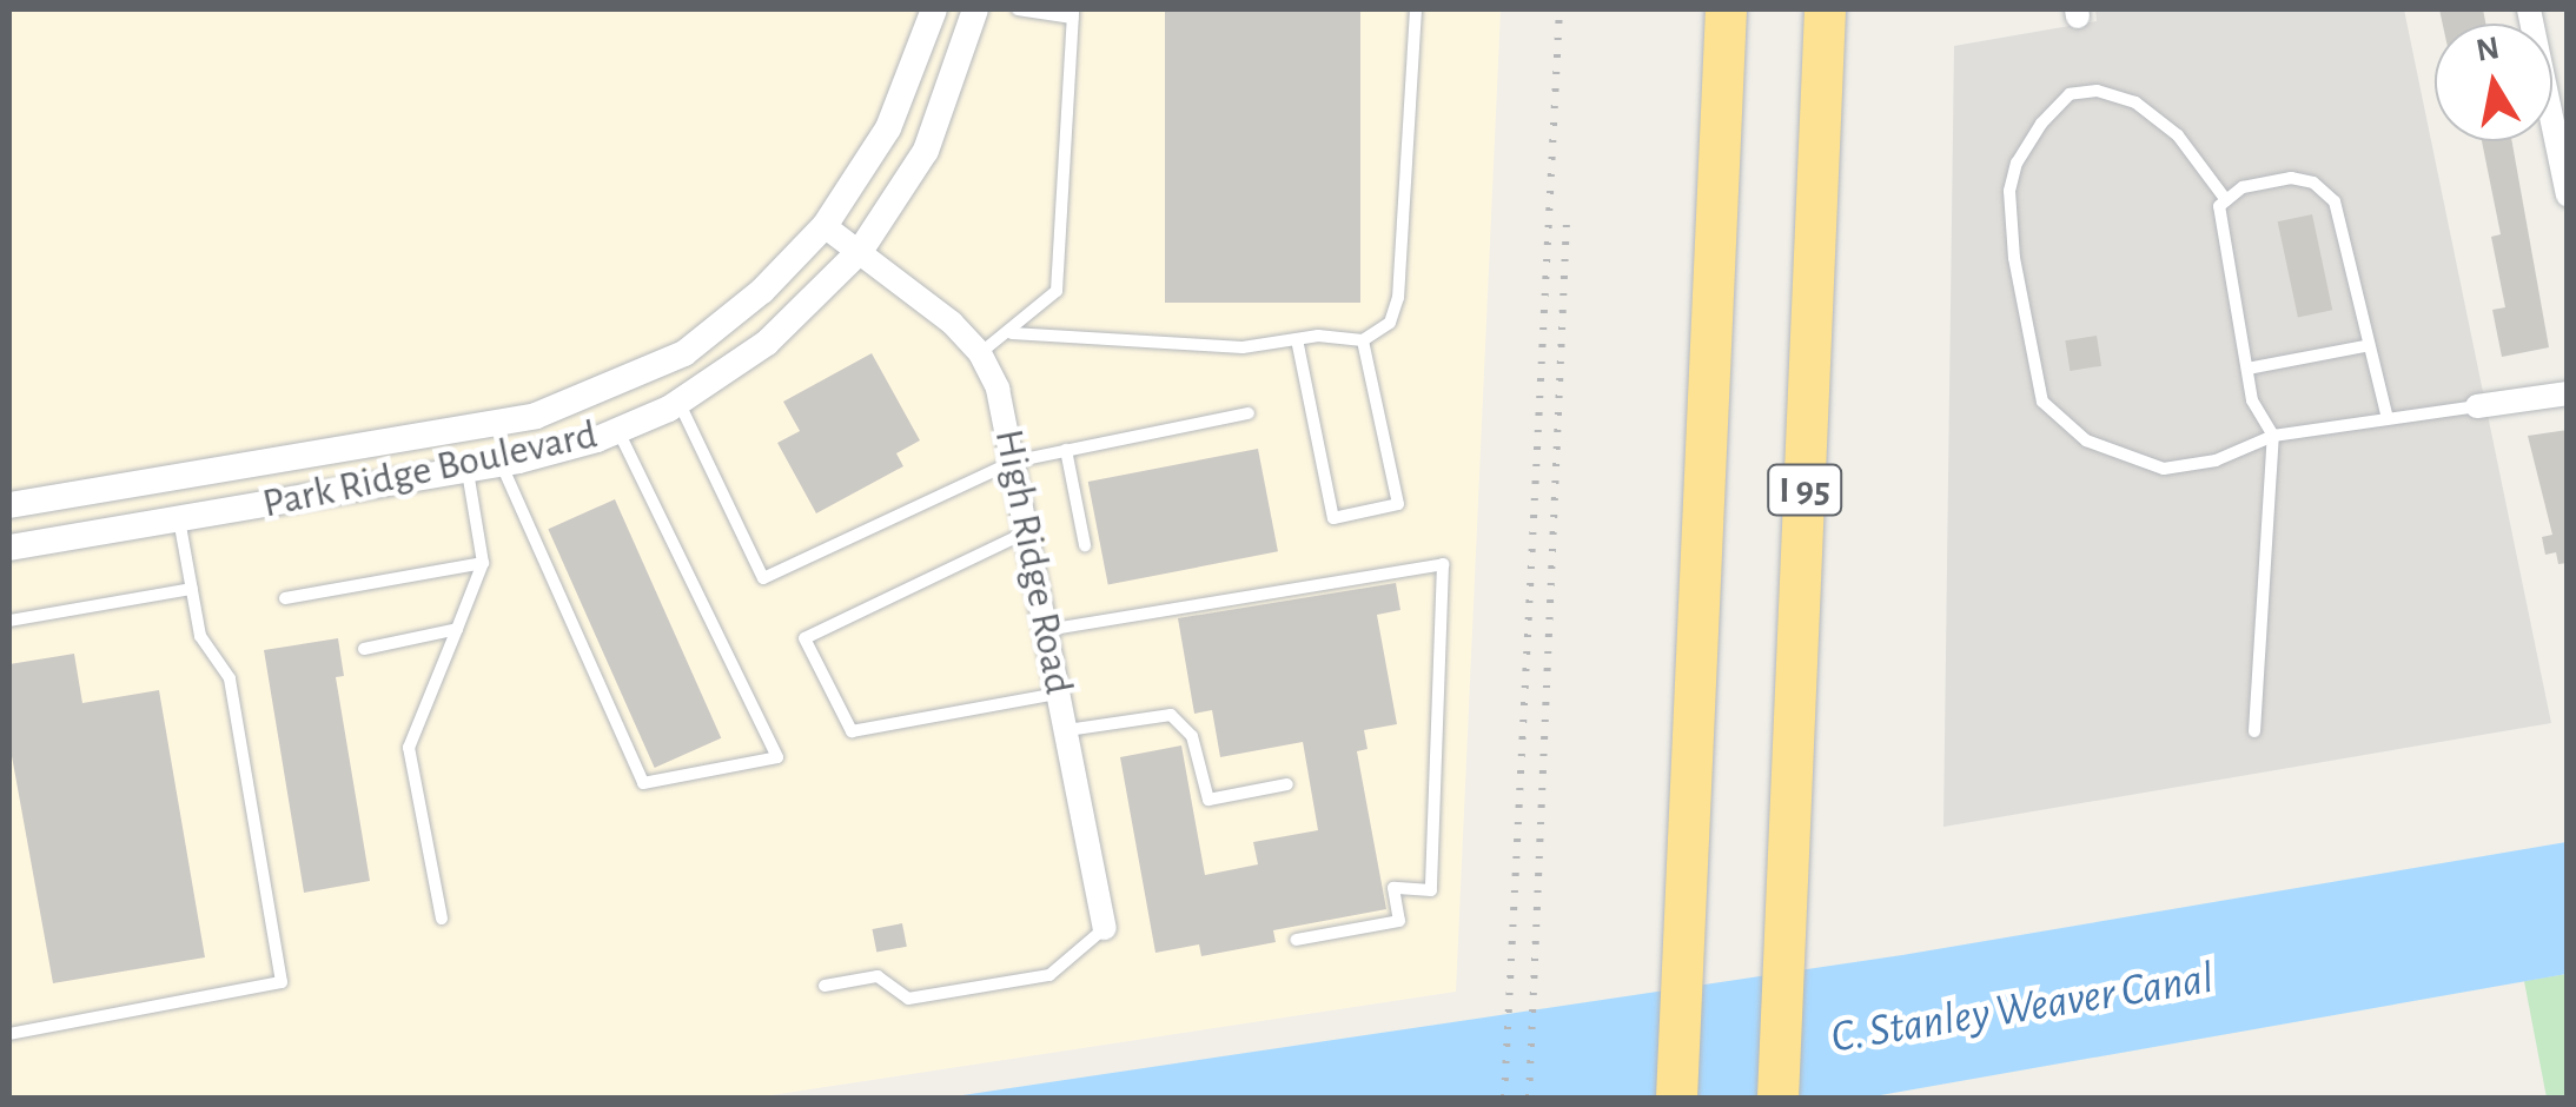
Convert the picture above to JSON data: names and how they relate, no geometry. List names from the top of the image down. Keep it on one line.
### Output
{"streets":{"highway":["I 95"],"street":["Park Ridge Boulevard","High Ridge Road"]},"crossings":[["Park Ridge Boulevard","High Ridge Road"]],"water":["C. Stanley Weaver Canal"],"north":"top"}
